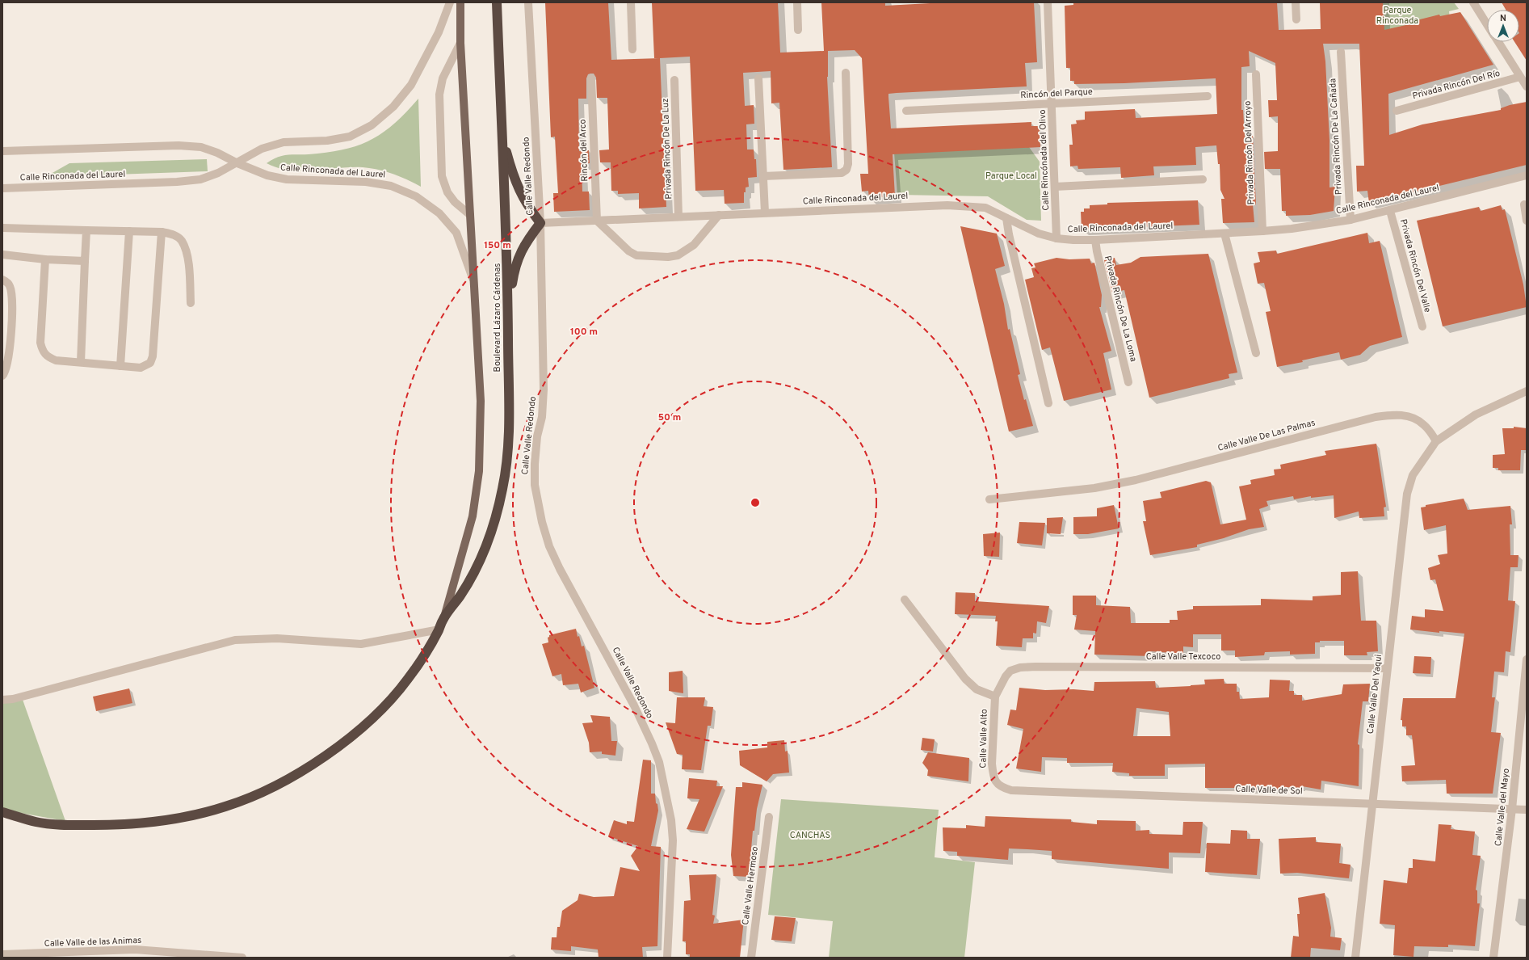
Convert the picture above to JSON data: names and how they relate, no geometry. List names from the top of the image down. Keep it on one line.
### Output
{"streets":{"highway":["Boulevard Lázaro Cárdenas"],"street":["Privada Rincón Del Río","Rincón del Parque","Privada Rincón De La Cañada","Privada Rincón De La Luz","Rincón del Arco","Privada Rincón Del Arroyo","Calle Rincónada del Olivo","Calle Rinconada del Laurel","Calle Valle Redondo","Privada Rincón Del Valle","Privada Rincón De La Loma","Calle Valle De Las Palmas","Calle Valle Texcoco","Calle Valle Del Yaqui","Calle Valle Alto","Calle Valle de Sol","Calle Valle del Mayo","Calle Valle Hermoso","Calle Valle de las Animas"]},"crossings":[["Rincón del Parque","Calle Rincónada del Olivo"],["Privada Rincón De La Cañada","Calle Rinconada del Laurel"],["Privada Rincón De La Luz","Calle Rinconada del Laurel"],["Rincón del Arco","Calle Rinconada del Laurel"],["Privada Rincón Del Arroyo","Calle Rinconada del Laurel"],["Calle Rincónada del Olivo","Calle Rinconada del Laurel"],["Calle Rinconada del Laurel","Calle Valle Redondo"],["Calle Rinconada del Laurel","Privada Rincón Del Valle"],["Calle Rinconada del Laurel","Privada Rincón De La Loma"],["Calle Rinconada del Laurel","Boulevard Lázaro Cárdenas"],["Calle Valle De Las Palmas","Calle Valle Del Yaqui"],["Calle Valle Texcoco","Calle Valle Del Yaqui"],["Calle Valle Texcoco","Calle Valle Alto"],["Calle Valle Del Yaqui","Calle Valle de Sol"],["Calle Valle Alto","Calle Valle de Sol"],["Calle Valle de Sol","Calle Valle del Mayo"]],"parks":["Parque Rinconada","Parque Local","CANCHAS"],"north":"top","rings":["150 m","100 m","50 m"]}
